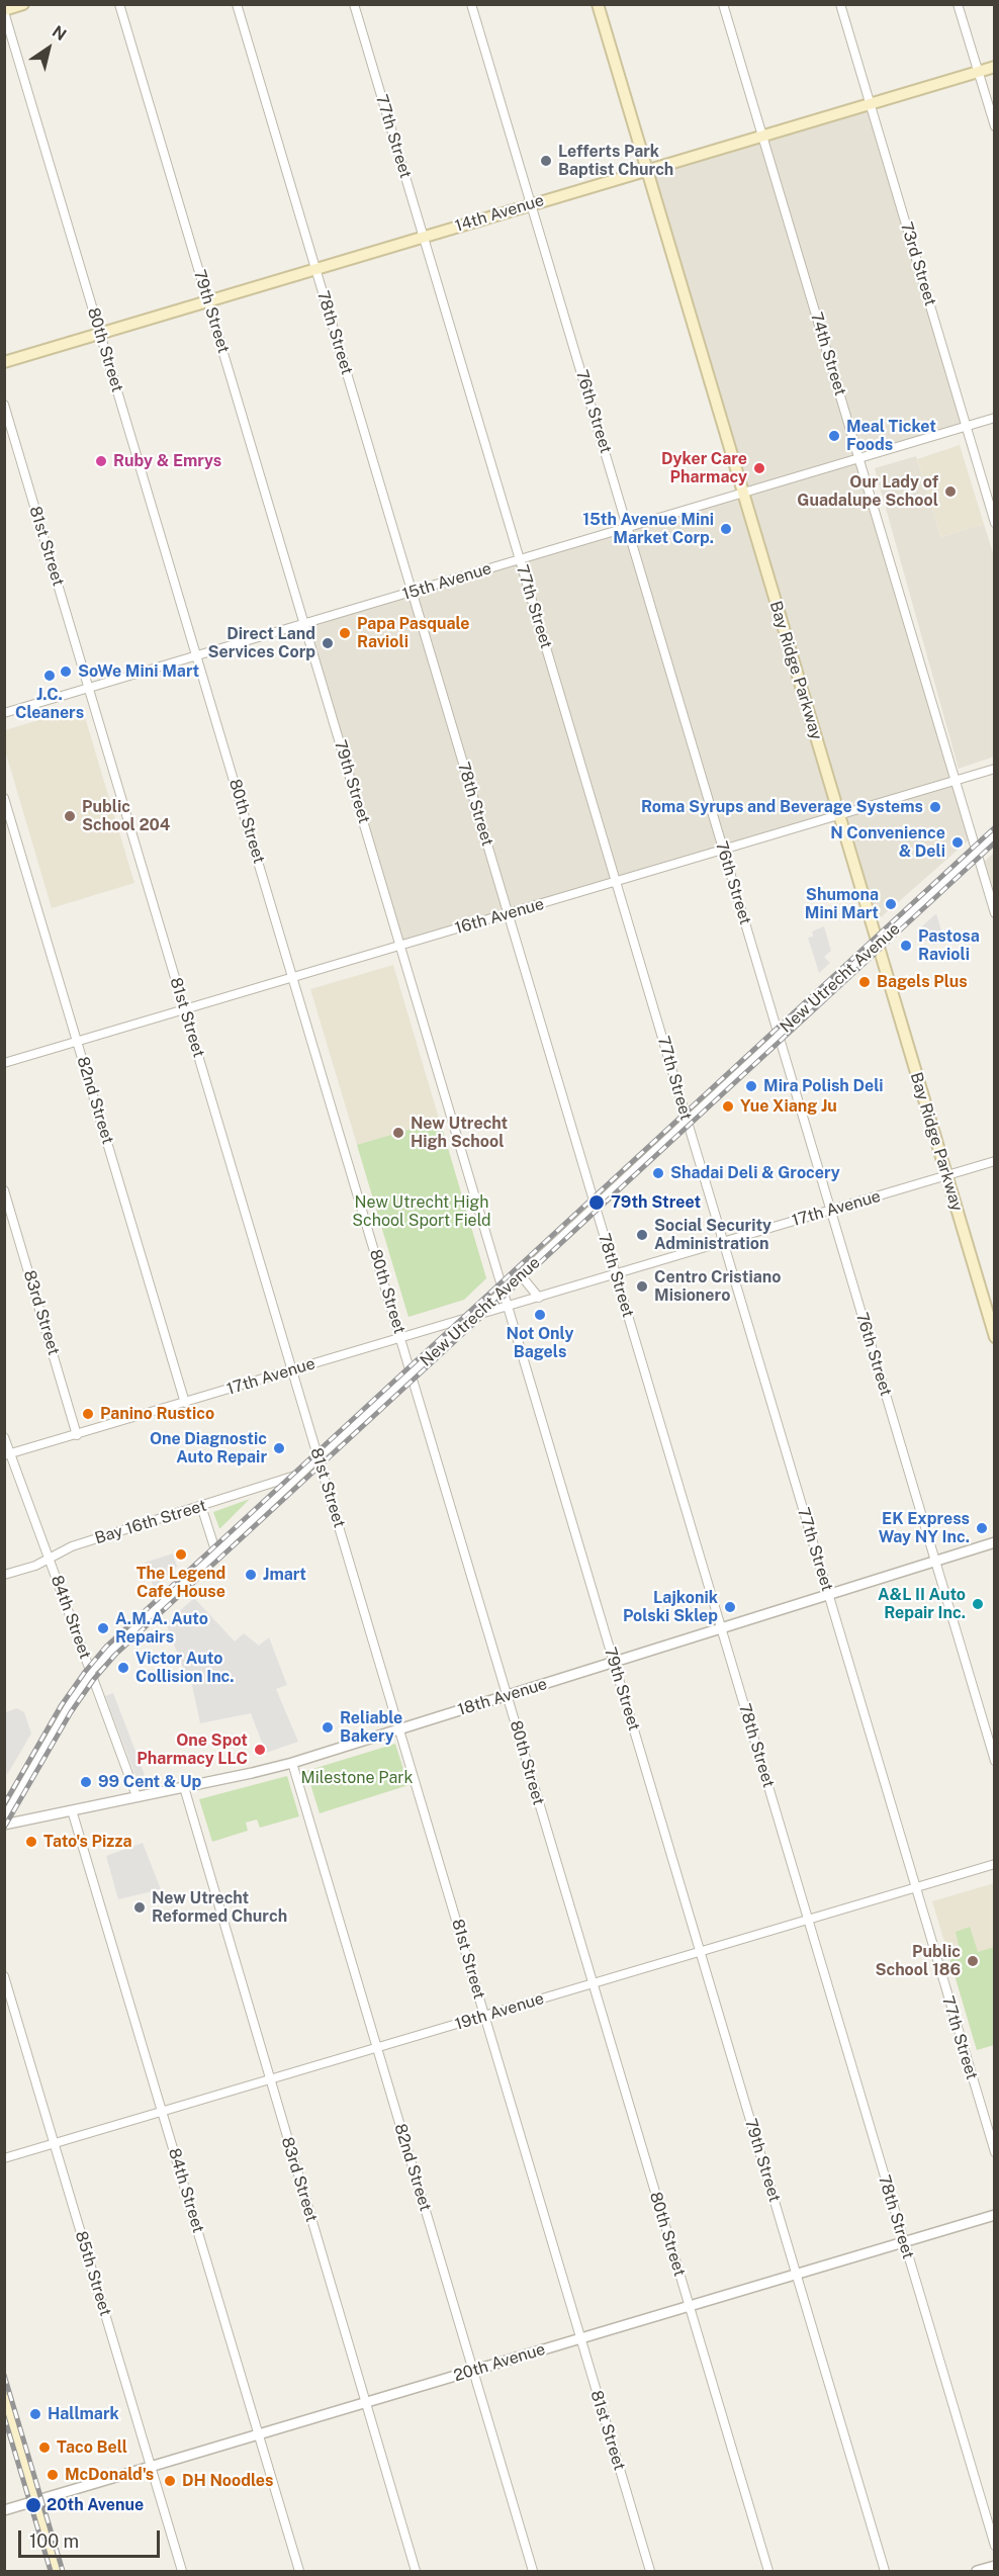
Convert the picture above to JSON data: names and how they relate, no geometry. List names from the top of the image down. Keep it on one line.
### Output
{"streets":{"main road":["14th Avenue","Bay Ridge Parkway"],"street":["77th Street","73rd Street","79th Street","78th Street","80th Street","74th Street","76th Street","81st Street","15th Avenue","16th Avenue","New Utrecht Avenue","82nd Street","17th Avenue","83rd Street","Bay 16th Street","84th Street","18th Avenue","19th Avenue","85th Street","20th Avenue"]},"crossings":[["77th Street","14th Avenue"],["77th Street","15th Avenue"],["77th Street","16th Avenue"],["77th Street","New Utrecht Avenue"],["77th Street","17th Avenue"],["77th Street","18th Avenue"],["77th Street","19th Avenue"],["14th Avenue","73rd Street"],["14th Avenue","79th Street"],["14th Avenue","78th Street"],["14th Avenue","80th Street"],["14th Avenue","74th Street"],["14th Avenue","76th Street"],["14th Avenue","Bay Ridge Parkway"],["73rd Street","15th Avenue"],["79th Street","15th Avenue"],["79th Street","16th Avenue"],["79th Street","New Utrecht Avenue"],["79th Street","17th Avenue"],["79th Street","18th Avenue"],["79th Street","19th Avenue"],["79th Street","20th Avenue"],["78th Street","15th Avenue"],["78th Street","16th Avenue"],["78th Street","New Utrecht Avenue"],["78th Street","17th Avenue"],["78th Street","18th Avenue"],["78th Street","19th Avenue"],["78th Street","20th Avenue"],["80th Street","15th Avenue"],["80th Street","16th Avenue"],["80th Street","New Utrecht Avenue"],["80th Street","17th Avenue"],["80th Street","18th Avenue"],["80th Street","19th Avenue"],["80th Street","20th Avenue"],["74th Street","15th Avenue"],["74th Street","16th Avenue"],["74th Street","New Utrecht Avenue"],["76th Street","15th Avenue"],["76th Street","16th Avenue"],["76th Street","New Utrecht Avenue"],["76th Street","17th Avenue"],["76th Street","18th Avenue"],["81st Street","15th Avenue"],["81st Street","16th Avenue"],["81st Street","New Utrecht Avenue"],["81st Street","17th Avenue"],["81st Street","18th Avenue"],["81st Street","19th Avenue"],["81st Street","20th Avenue"],["15th Avenue","Bay Ridge Parkway"],["Bay Ridge Parkway","16th Avenue"],["Bay Ridge Parkway","New Utrecht Avenue"],["Bay Ridge Parkway","17th Avenue"],["16th Avenue","82nd Street"],["New Utrecht Avenue","17th Avenue"],["New Utrecht Avenue","Bay 16th Street"],["New Utrecht Avenue","84th Street"],["82nd Street","17th Avenue"],["82nd Street","18th Avenue"],["82nd Street","19th Avenue"],["82nd Street","20th Avenue"],["17th Avenue","83rd Street"],["17th Avenue","84th Street"],["83rd Street","18th Avenue"],["83rd Street","19th Avenue"],["83rd Street","20th Avenue"],["Bay 16th Street","84th Street"],["84th Street","18th Avenue"],["84th Street","19th Avenue"],["84th Street","20th Avenue"],["19th Avenue","85th Street"],["85th Street","20th Avenue"]],"parks":["New Utrecht High School Sport Field","Milestone Park"],"places":["Lefferts Park Baptist Church","Meal Ticket Foods","Ruby & Emrys","Dyker Care Pharmacy","Our Lady of Guadalupe School","15th Avenue Mini Market Corp.","Papa Pasquale Ravioli","Direct Land Services Corp","SoWe Mini Mart","J.C. Cleaners","Roma Syrups and Beverage Systems","Public School 204","N Convenience & Deli","Shumona Mini Mart","Pastosa Ravioli","Bagels Plus","Mira Polish Deli","Yue Xiang Ju","New Utrecht High School","Shadai Deli & Grocery","79th Street","Social Security Administration","Centro Cristiano Misionero","Not Only Bagels","Panino Rustico","One Diagnostic Auto Repair","EK Express Way NY Inc.","The Legend Cafe House","Jmart","A&L II Auto Repair Inc.","Lajkonik Polski Sklep","A.M.A. Auto Repairs","Victor Auto Collision Inc.","Reliable Bakery","One Spot Pharmacy LLC","99 Cent & Up","Tato's Pizza","New Utrecht Reformed Church","Public School 186","Hallmark","Taco Bell","McDonald's","DH Noodles","20th Avenue"],"scale_bar":"100 m","north":"top right"}
